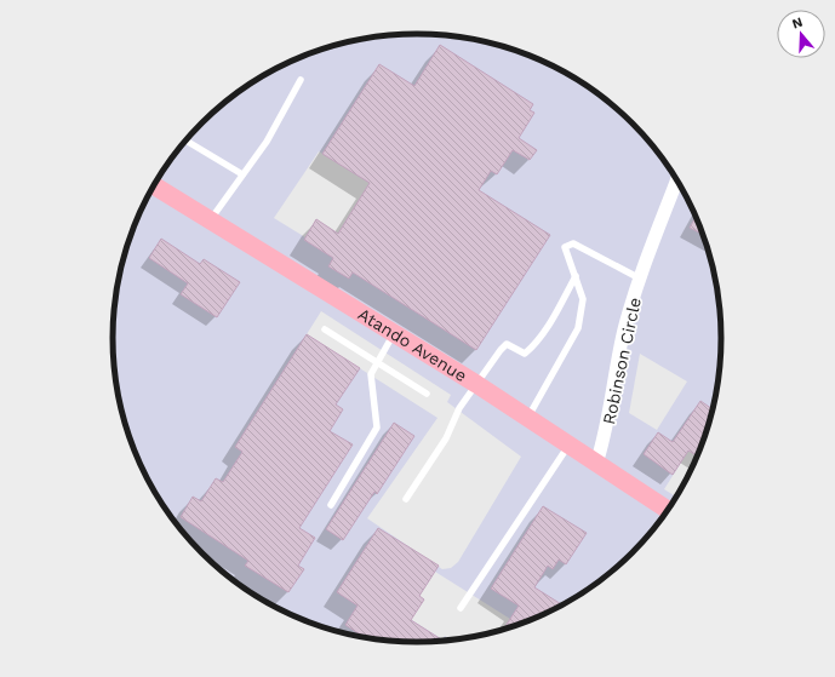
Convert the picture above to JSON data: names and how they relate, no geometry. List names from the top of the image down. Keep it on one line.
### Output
{"streets":{"main road":["Atando Avenue"],"street":["Robinson Circle"]},"crossings":[["Atando Avenue","Robinson Circle"]],"north":"top"}
